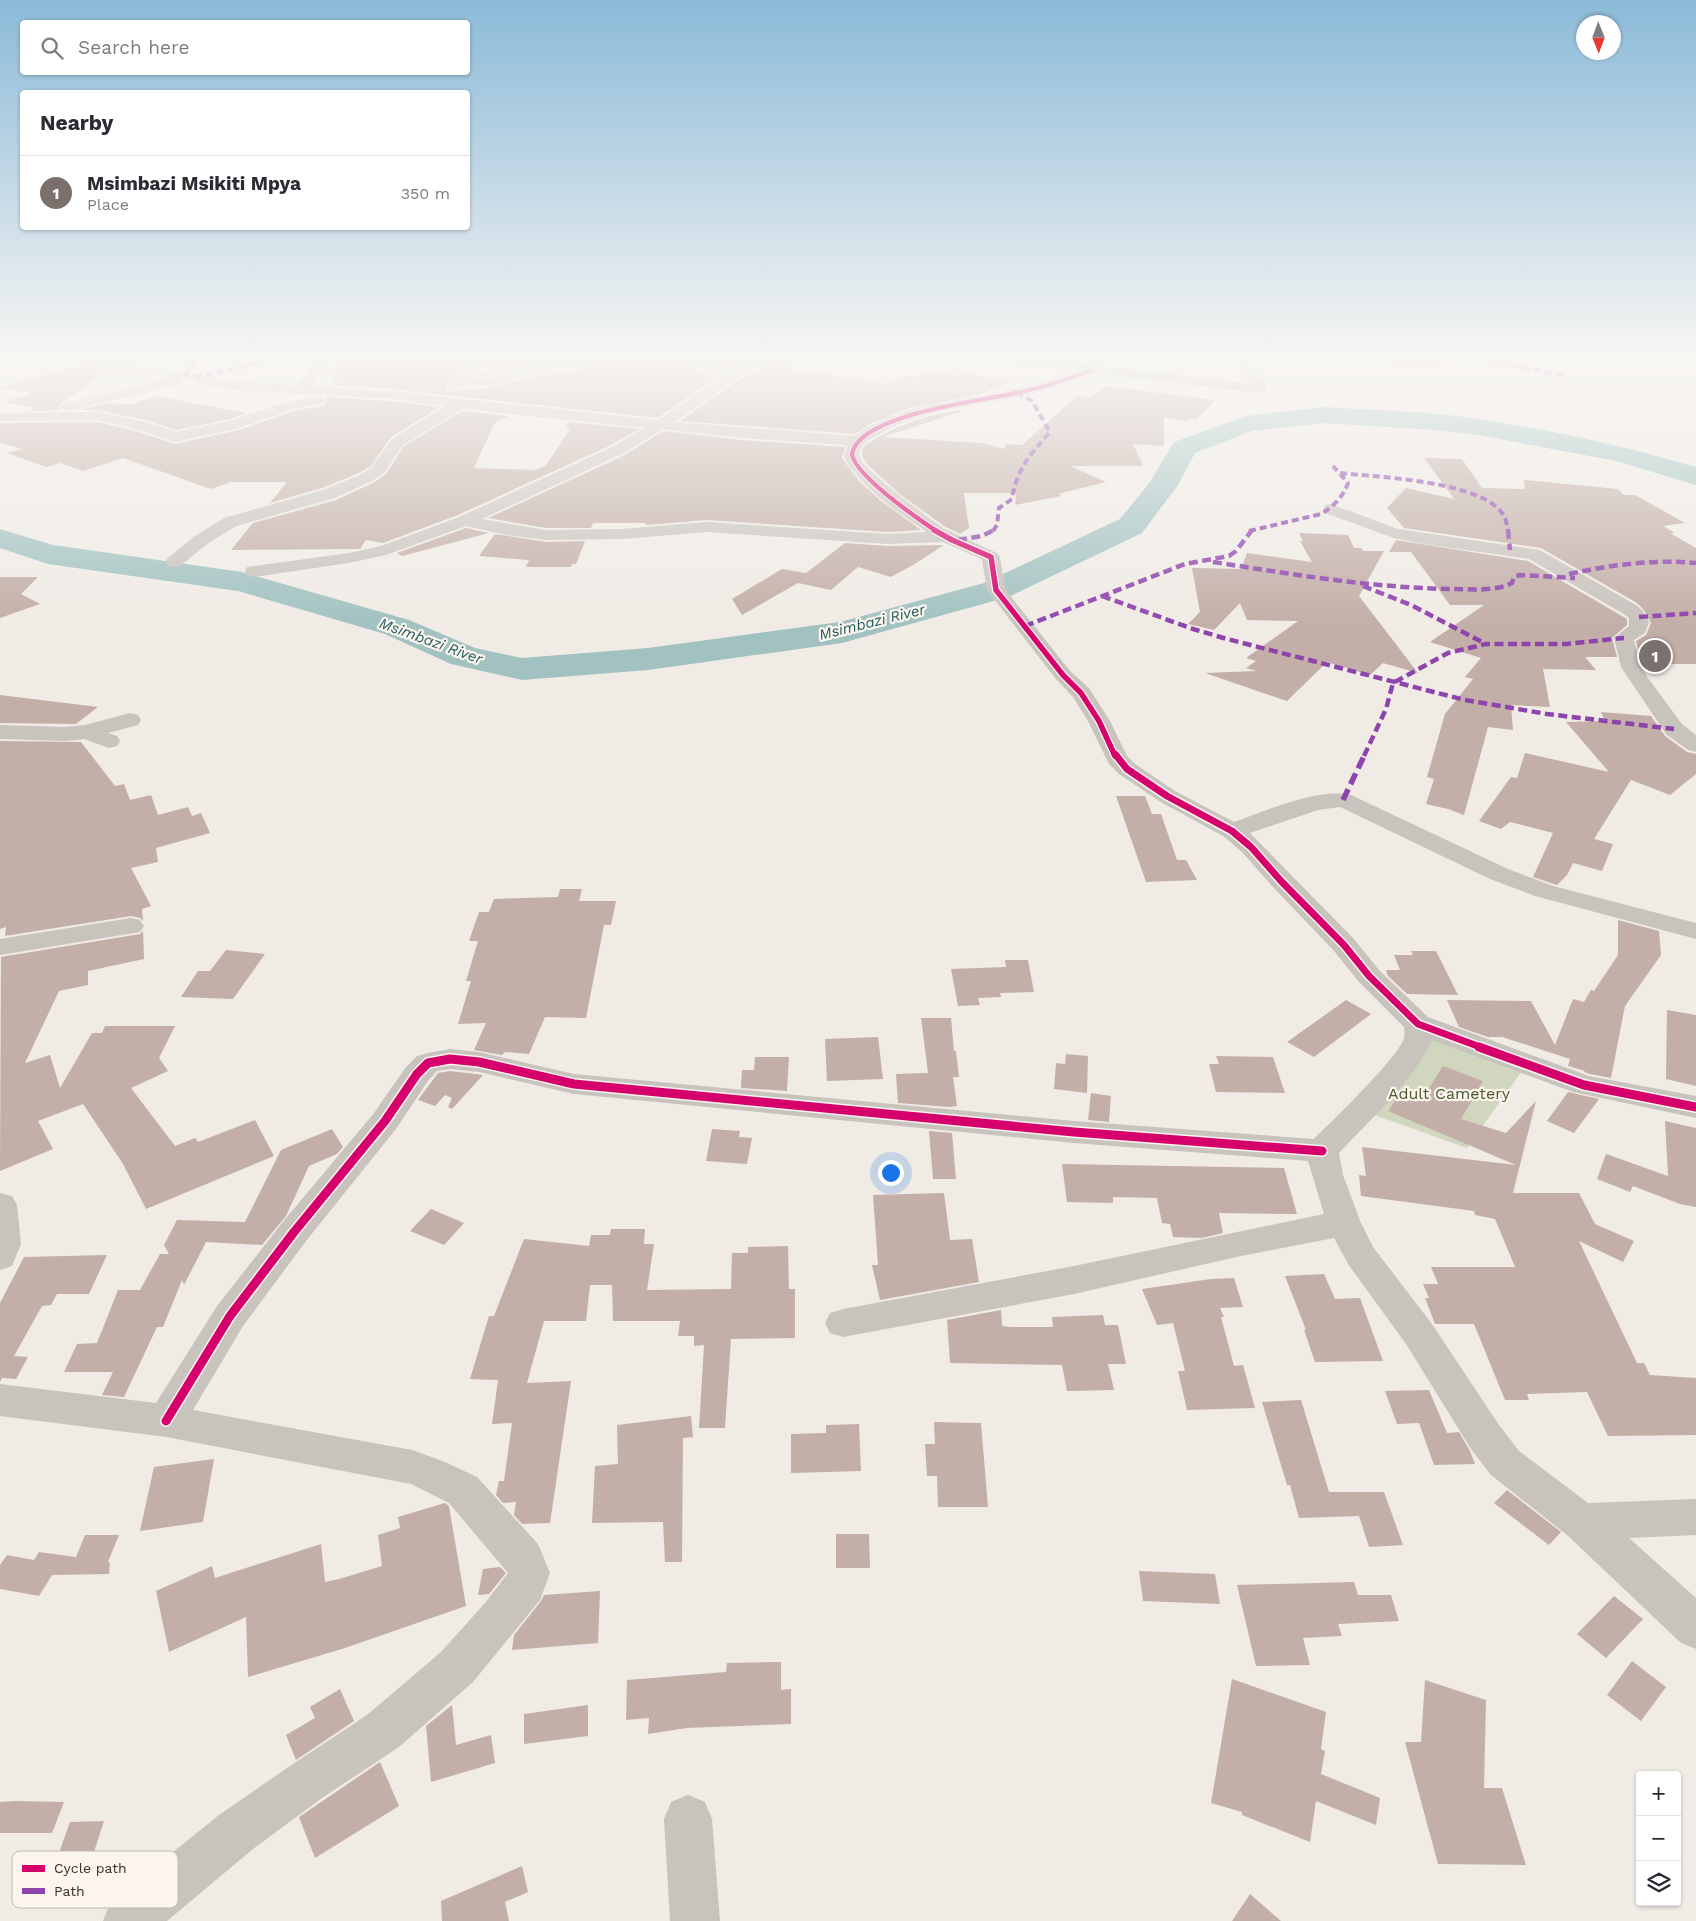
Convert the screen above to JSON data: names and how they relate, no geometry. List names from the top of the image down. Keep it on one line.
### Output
{"water":["Msimbazi River"],"parks":["Adult Cametery"],"legend":["Cycle path","Path"],"north":"bottom","page":{"search":"Search here","heading":"Nearby","list":[{"mark":"1","name":"Msimbazi Msikiti Mpya","note":"Place","value":"350 m"}],"pins":"1","map_buttons":["+","−"]}}
